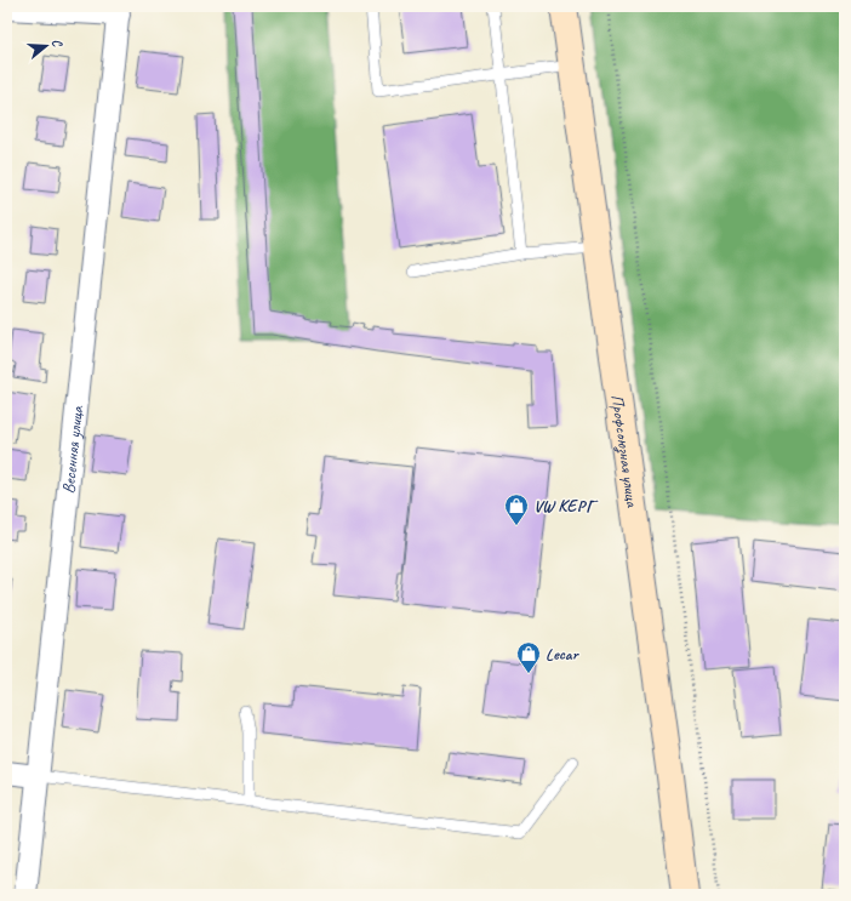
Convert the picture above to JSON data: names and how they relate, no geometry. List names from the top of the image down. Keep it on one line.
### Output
{"streets":{"main road":["Профсоюзная улица"],"street":["Весенняя улица"]},"places":{"shop":["VW КЕРГ","Lecar"]},"north":"right"}
